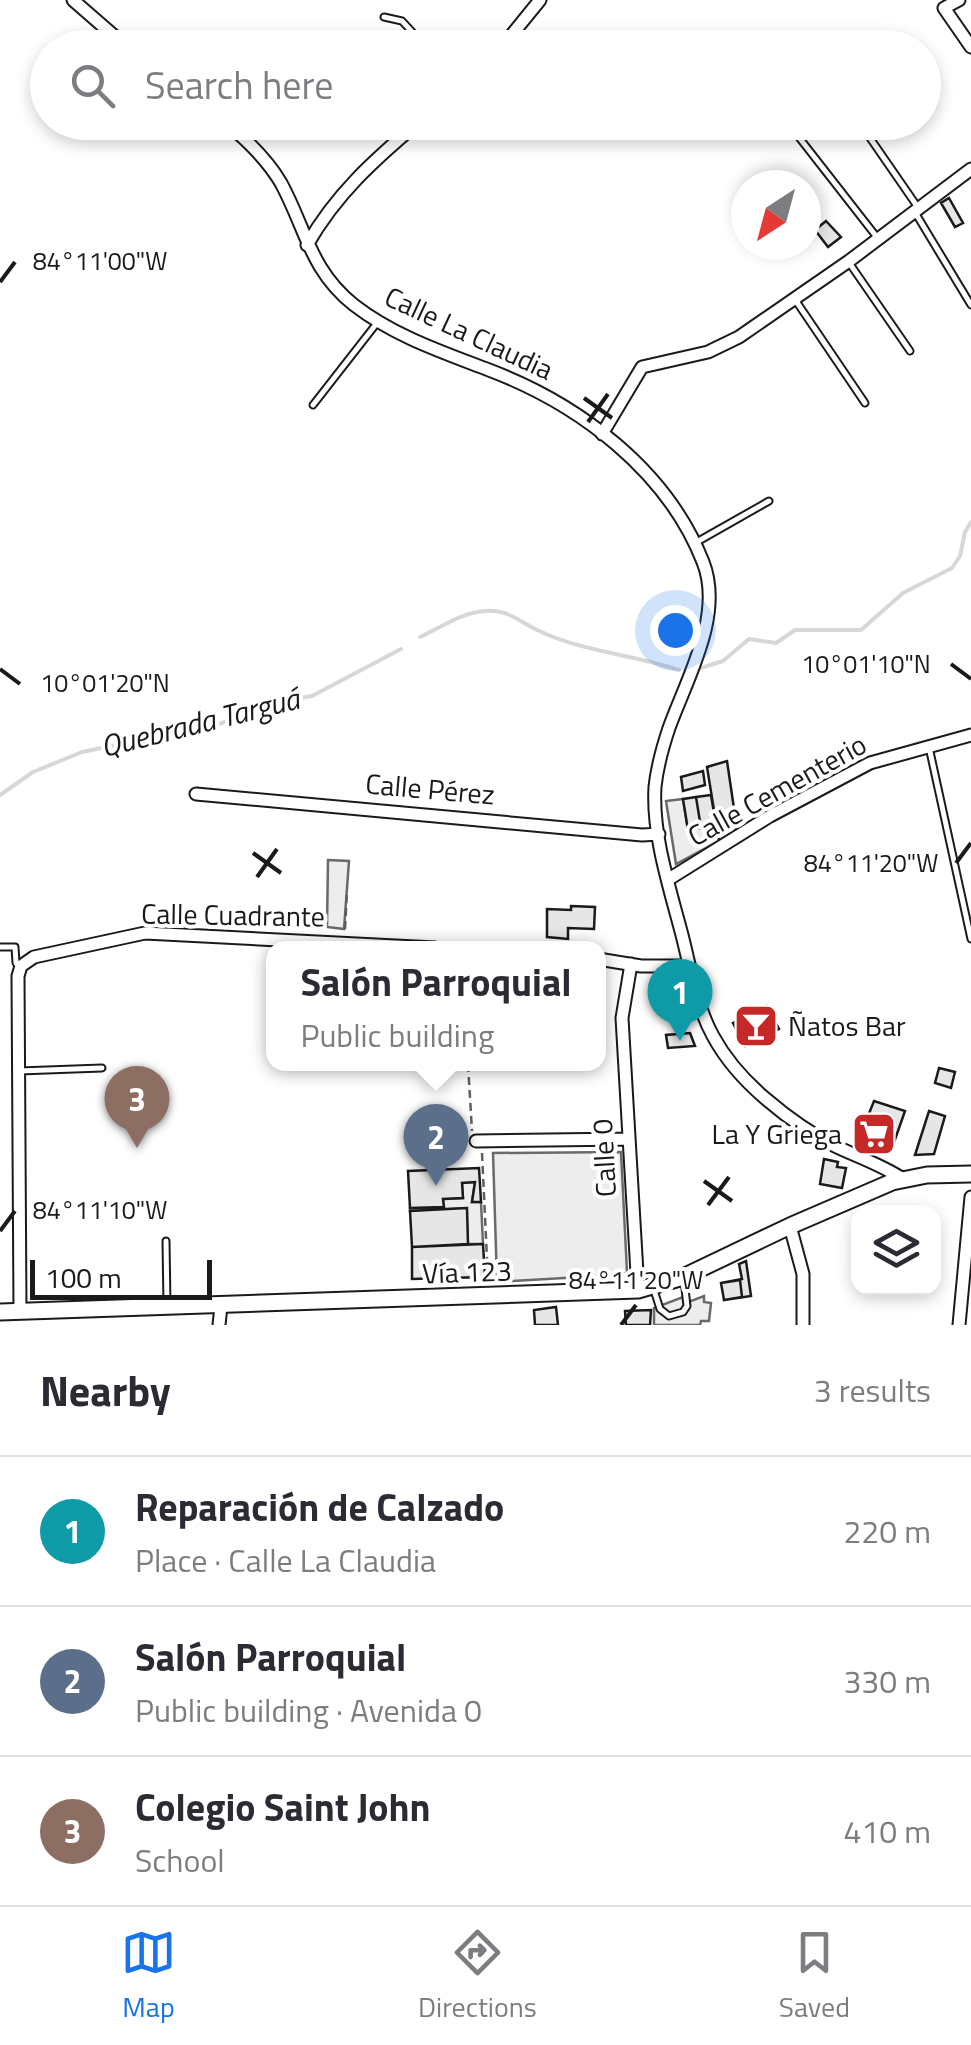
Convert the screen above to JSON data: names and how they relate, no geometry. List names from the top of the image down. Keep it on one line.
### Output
{"streets":{"main road":["Vía 123"],"street":["Calle La Claudia","Calle Pérez","Calle Cementerio","Calle Cuadrante","Calle 0"]},"crossings":[["Calle La Claudia","Calle Pérez"],["Calle La Claudia","Calle Cementerio"],["Calle La Claudia","Vía 123"],["Calle 0","Vía 123"]],"water":["Quebrada Targuá"],"places":{"bar":["Ñatos Bar"],"supermarket":["La Y Griega"]},"scale_bar":"100 m","north":"bottom left","page":{"search":"Search here","popup":["Salón Parroquial","Public building"],"pins":["1","3","2"],"scale":"100 m","heading":["Nearby","3 results"],"list":[{"mark":"1","name":"Reparación de Calzado","note":"Place · Calle La Claudia","value":"220 m"},{"mark":"2","name":"Salón Parroquial","note":"Public building · Avenida 0","value":"330 m"},{"mark":"3","name":"Colegio Saint John","note":"School","value":"410 m"}],"nav":["Map","Directions","Saved"]},"coordinates":["84°11'00\"W","10°01'10\"N","10°01'20\"N","84°11'20\"W","84°11'10\"W"]}
